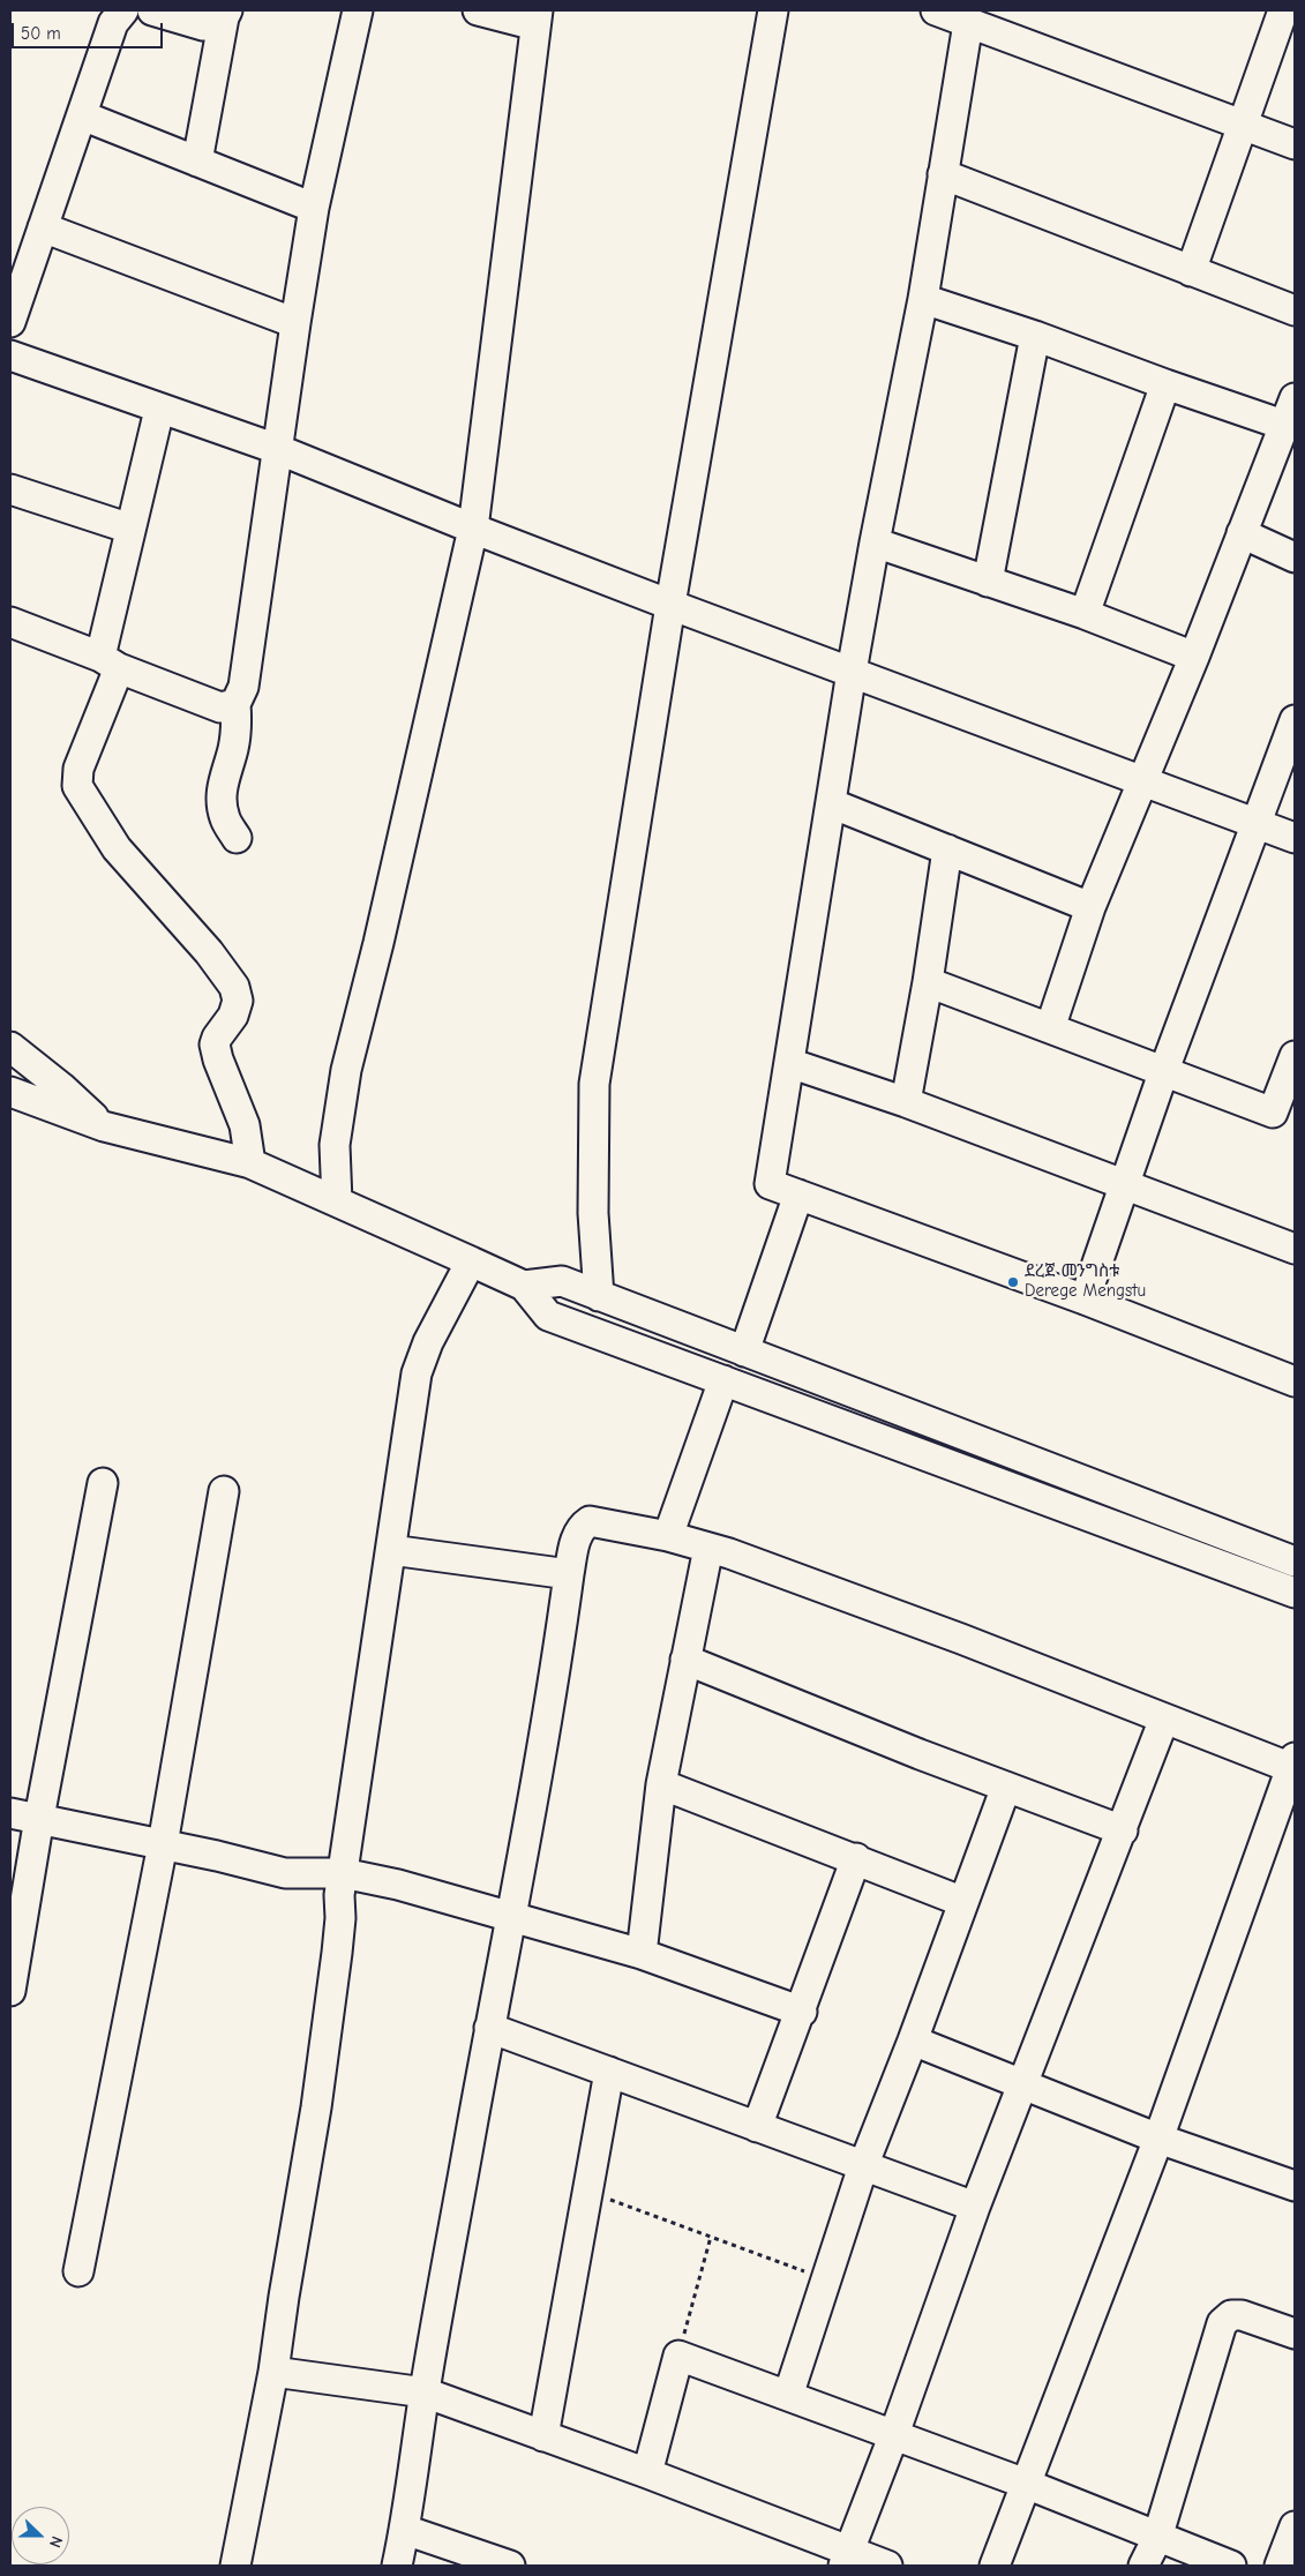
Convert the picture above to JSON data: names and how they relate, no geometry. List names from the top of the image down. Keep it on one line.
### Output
{"places":["ደረጀ መንግስቱ Derege Mengstu"],"scale_bar":"50 m","north":"right"}
